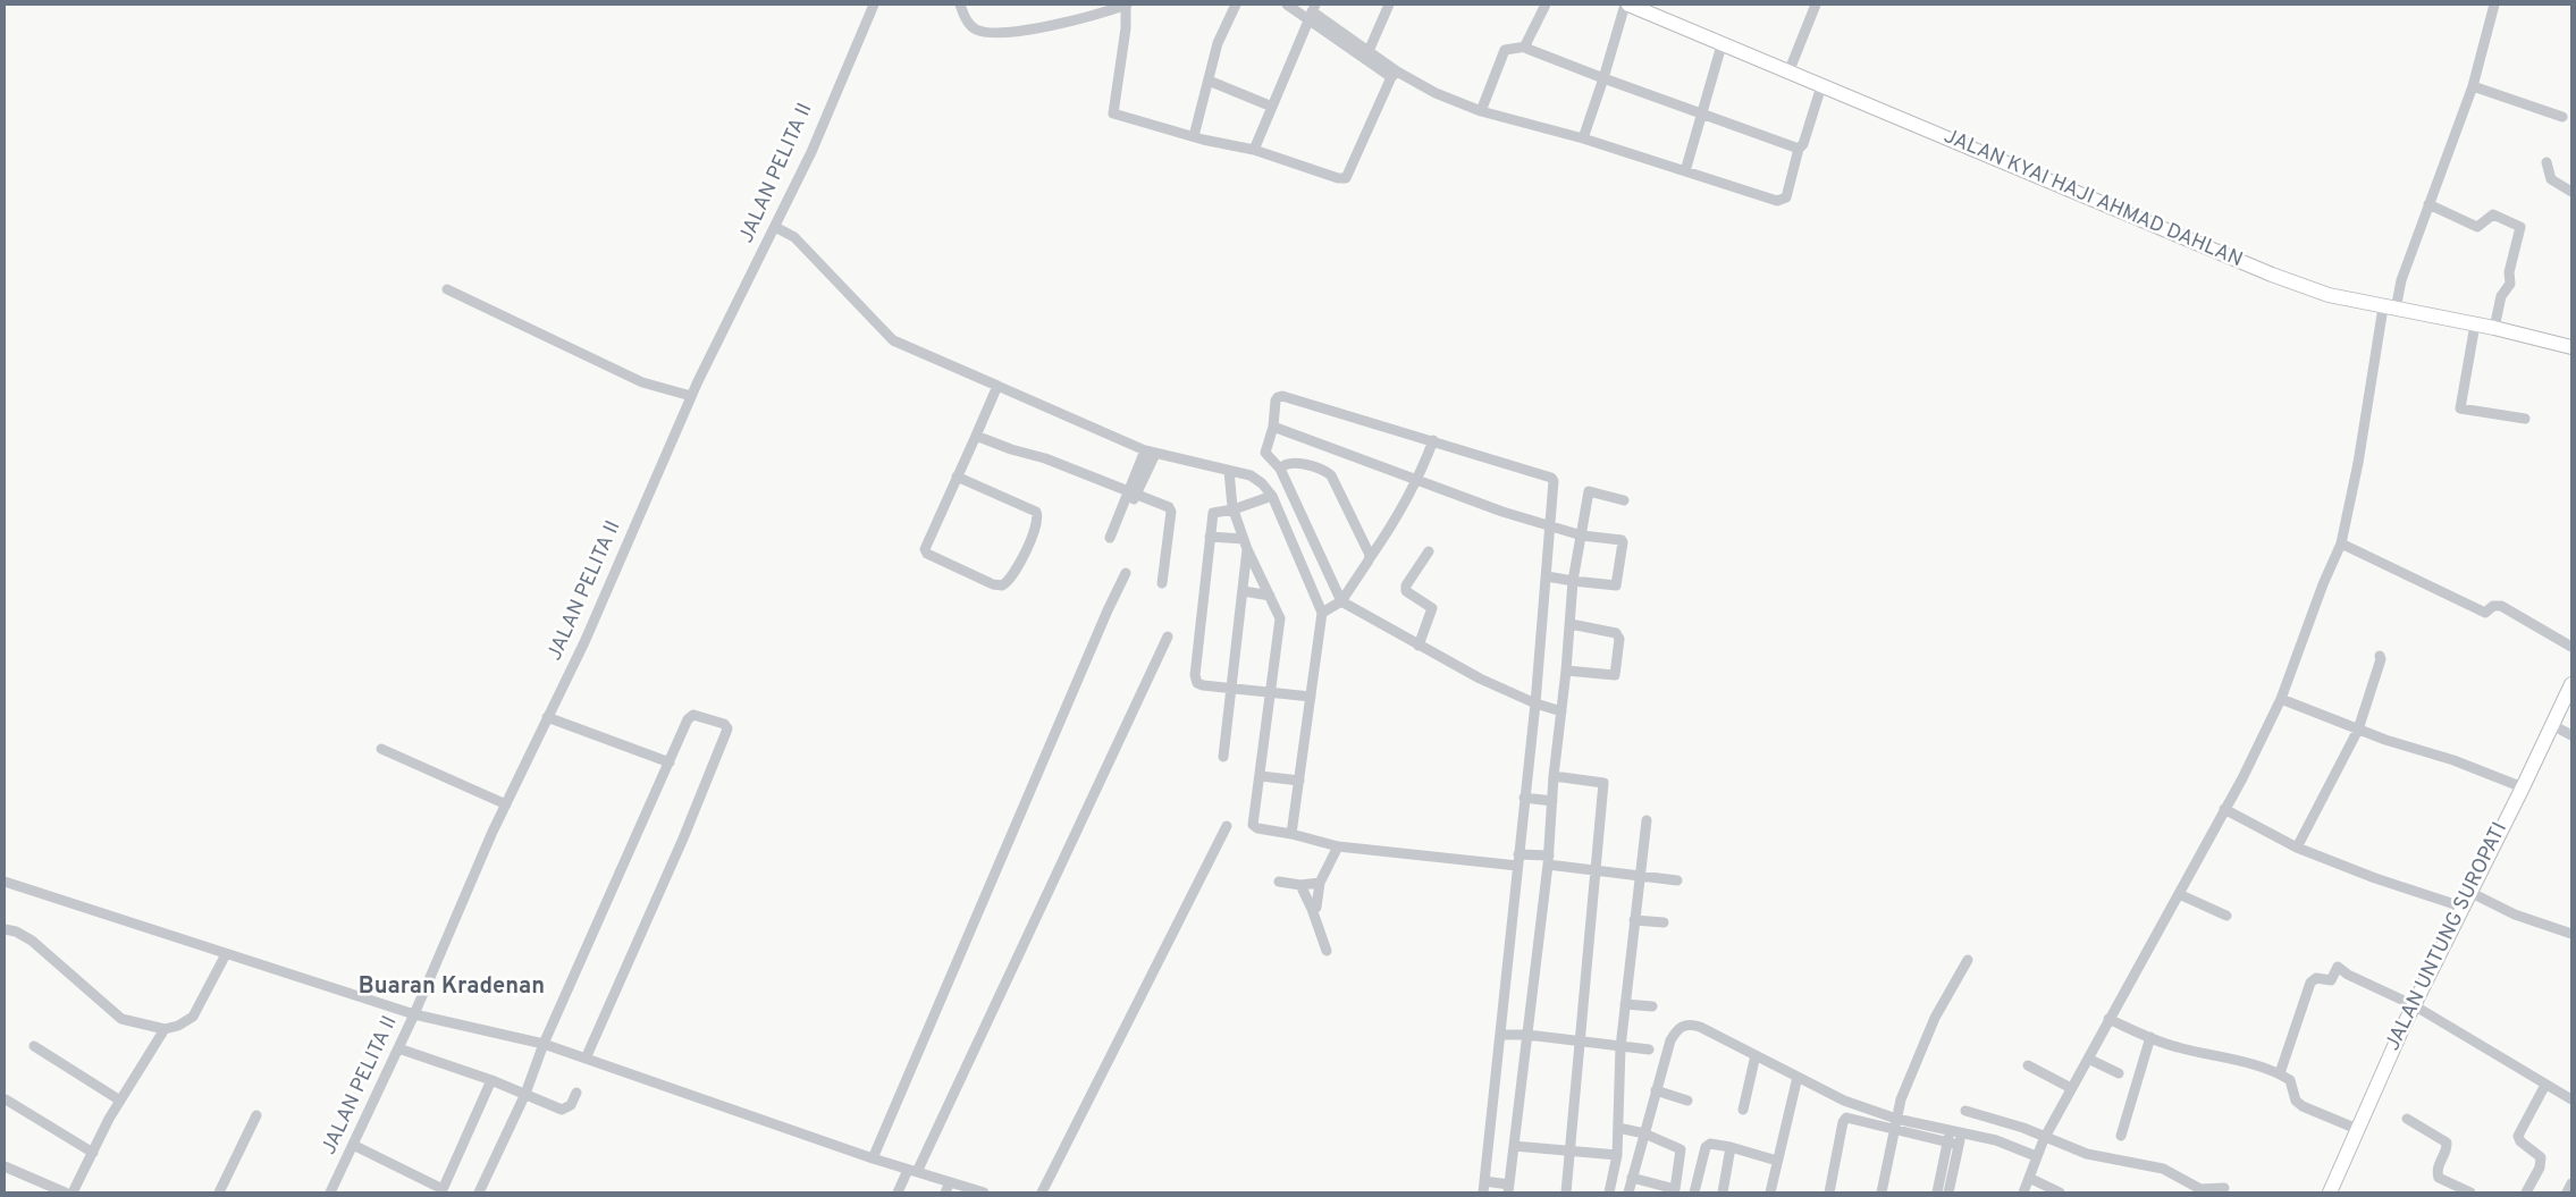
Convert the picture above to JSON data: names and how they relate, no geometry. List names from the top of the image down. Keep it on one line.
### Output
{"streets":{"street":["JALAN PELITA II","JALAN KYAI HAJI AHMAD DAHLAN","JALAN UNTUNG SUROPATI"]},"districts":["Buaran Kradenan"]}
